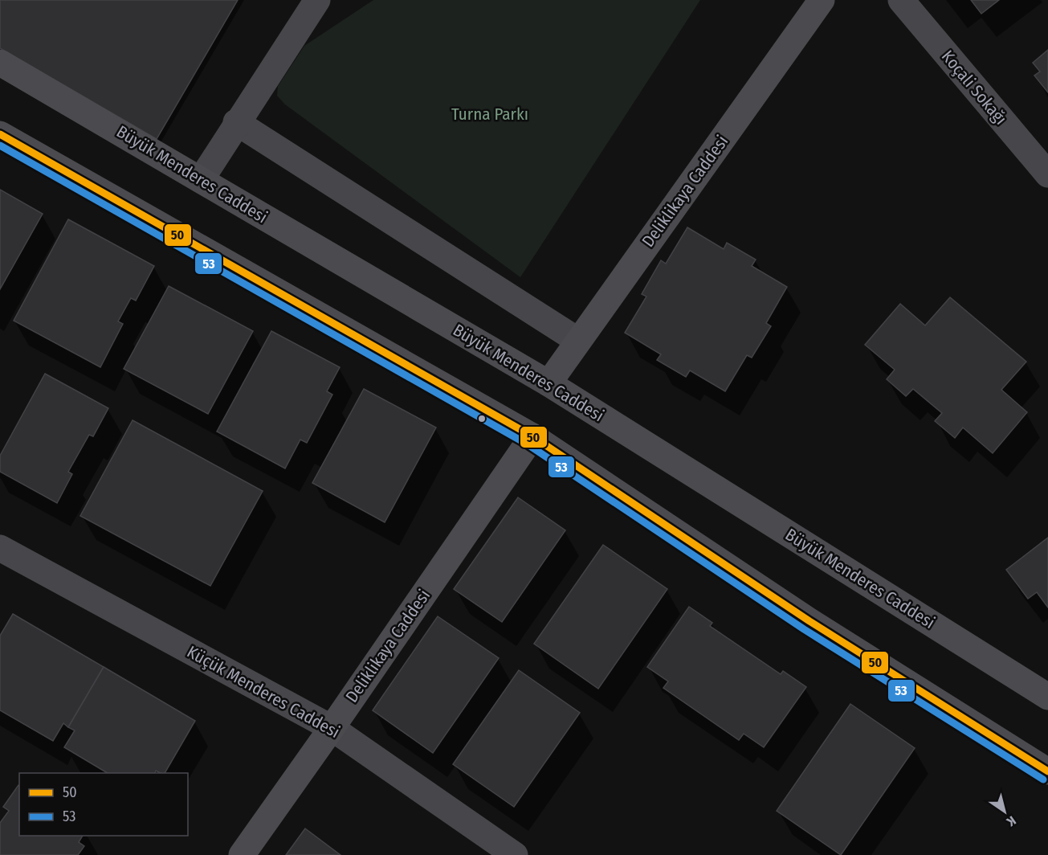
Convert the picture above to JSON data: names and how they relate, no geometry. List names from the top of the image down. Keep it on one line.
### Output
{"streets":{"street":["Koçali Sokağı","Büyük Menderes Caddesi","Deliklikaya Caddesi","Küçük Menderes Caddesi"]},"crossings":[["Büyük Menderes Caddesi","Deliklikaya Caddesi"],["Deliklikaya Caddesi","Küçük Menderes Caddesi"]],"parks":["Turna Parkı"],"lines":["transit line 50","transit line 53"],"legend":["50","53"],"north":"bottom right"}
